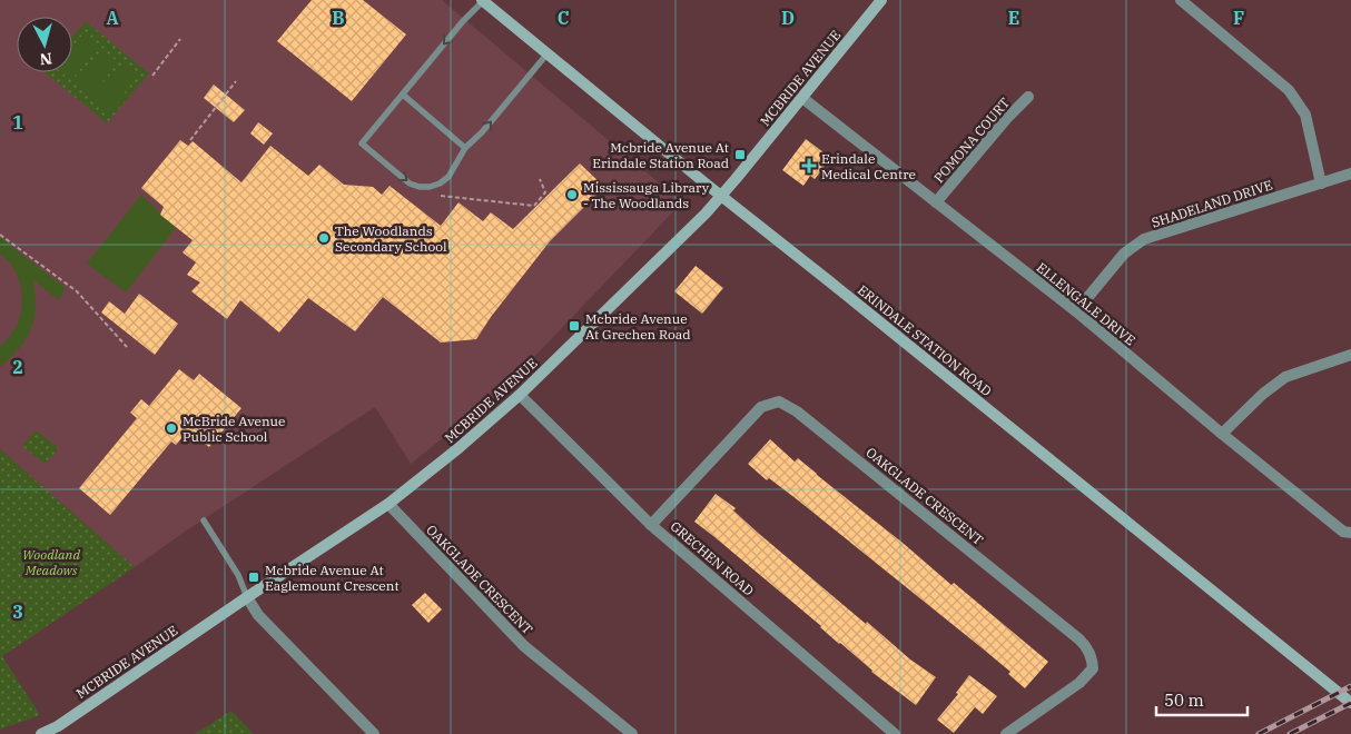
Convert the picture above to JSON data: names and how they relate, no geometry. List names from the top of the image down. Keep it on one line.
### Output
{"streets":{"street":["MCBRIDE AVENUE","POMONA COURT","SHADELAND DRIVE","ELLENGALE DRIVE","ERINDALE STATION ROAD","OAKGLADE CRESCENT","GRECHEN ROAD"]},"crossings":[["MCBRIDE AVENUE","ELLENGALE DRIVE"],["MCBRIDE AVENUE","ERINDALE STATION ROAD"],["MCBRIDE AVENUE","OAKGLADE CRESCENT"],["MCBRIDE AVENUE","GRECHEN ROAD"],["POMONA COURT","ELLENGALE DRIVE"],["SHADELAND DRIVE","ELLENGALE DRIVE"],["OAKGLADE CRESCENT","GRECHEN ROAD"]],"parks":["Woodland Meadows"],"places":{"transit":["Mcbride Avenue At Erindale Station Road","Mcbride Avenue At Grechen Road","Mcbride Avenue At Eaglemount Crescent"],"health":["Erindale Medical Centre"],"other":["Mississauga Library - The Woodlands","The Woodlands Secondary School","McBride Avenue Public School"]},"scale_bar":"50 m","north":"bottom","grid":{"columns":["A","B","C","D","E","F"],"rows":["1","2","3"]}}
